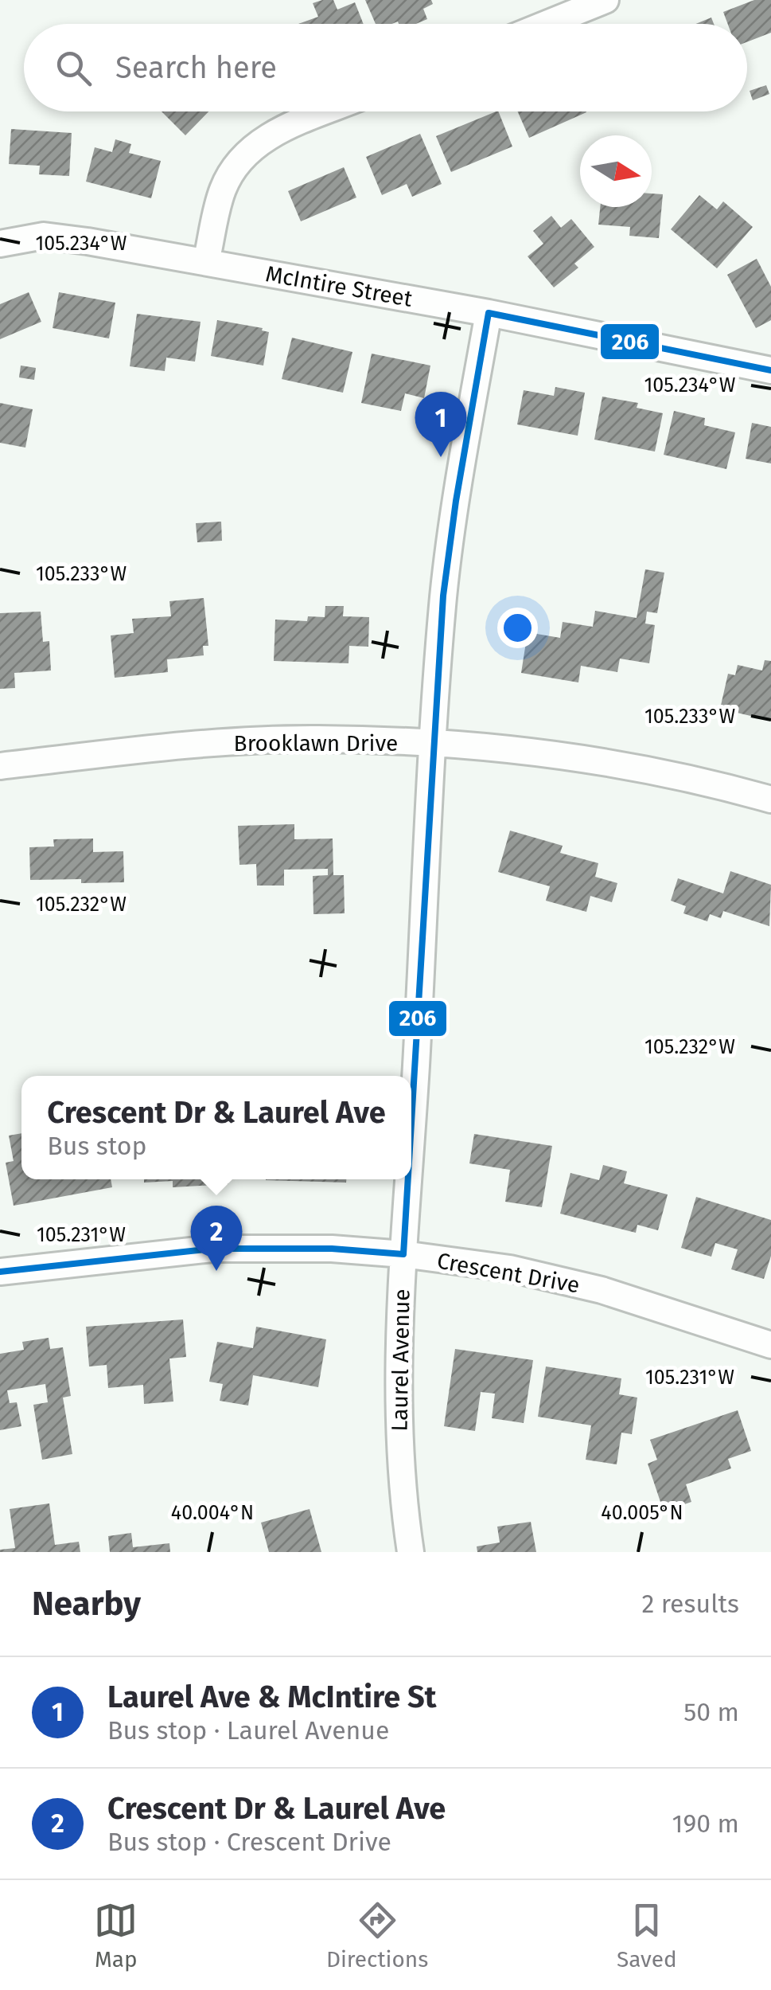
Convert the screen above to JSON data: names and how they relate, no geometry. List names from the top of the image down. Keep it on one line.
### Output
{"streets":{"street":["McIntire Street","Brooklawn Drive","Crescent Drive","Laurel Avenue"]},"crossings":[["McIntire Street","Laurel Avenue"],["Brooklawn Drive","Laurel Avenue"],["Crescent Drive","Laurel Avenue"]],"lines":["transit line 206"],"north":"right","page":{"search":"Search here","pins":["1","2"],"popup":["Crescent Dr & Laurel Ave","Bus stop"],"heading":["Nearby","2 results"],"list":[{"mark":"1","name":"Laurel Ave & McIntire St","note":"Bus stop · Laurel Avenue","value":"50 m"},{"mark":"2","name":"Crescent Dr & Laurel Ave","note":"Bus stop · Crescent Drive","value":"190 m"}],"nav":["Map","Directions","Saved"]},"coordinates":["105.234°W","105.233°W","105.232°W","105.231°W","40.004°N","40.005°N"]}
